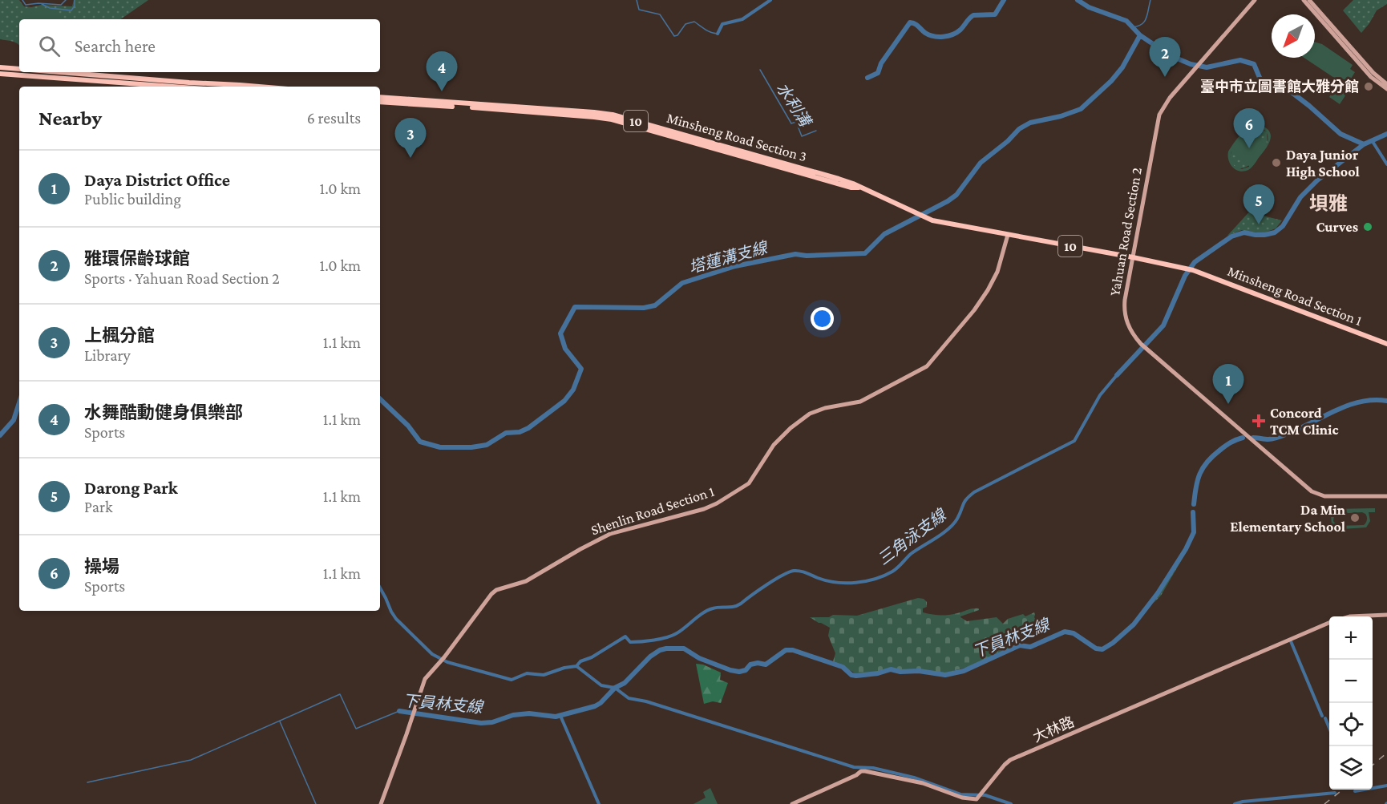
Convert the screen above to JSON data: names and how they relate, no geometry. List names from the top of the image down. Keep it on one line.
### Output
{"streets":{"main road":["10","Minsheng Road Section 3","Minsheng Road Section 1"],"street":["Yahuan Road Section 2","Shenlin Road Section 1","大林路"]},"crossings":[["10","Minsheng Road Section 3"],["10","Yahuan Road Section 2"],["10","Minsheng Road Section 1"],["10","Shenlin Road Section 1"],["Minsheng Road Section 3","Shenlin Road Section 1"],["Yahuan Road Section 2","Minsheng Road Section 1"]],"districts":["垻雅"],"water":["水利溝","塔蓮溝支線","三角泳支線","下員林支線"],"places":{"other":["臺中市立圖書館大雅分館","Daya Junior High School","Curves","Da Min Elementary School"],"health":["Concord TCM Clinic"]},"north":"bottom left","page":{"search":"Search here","pins":["2","4","6","3","5","1"],"heading":["Nearby","6 results"],"list":[{"mark":"1","name":"Daya District Office","note":"Public building","value":"1.0 km"},{"mark":"2","name":"雅環保齡球館","note":"Sports · Yahuan Road Section 2","value":"1.0 km"},{"mark":"3","name":"上楓分館","note":"Library","value":"1.1 km"},{"mark":"4","name":"水舞酷動健身俱樂部","note":"Sports","value":"1.1 km"},{"mark":"5","name":"Darong Park","note":"Park","value":"1.1 km"},{"mark":"6","name":"操場","note":"Sports","value":"1.1 km"}],"map_buttons":["+","−"]}}
